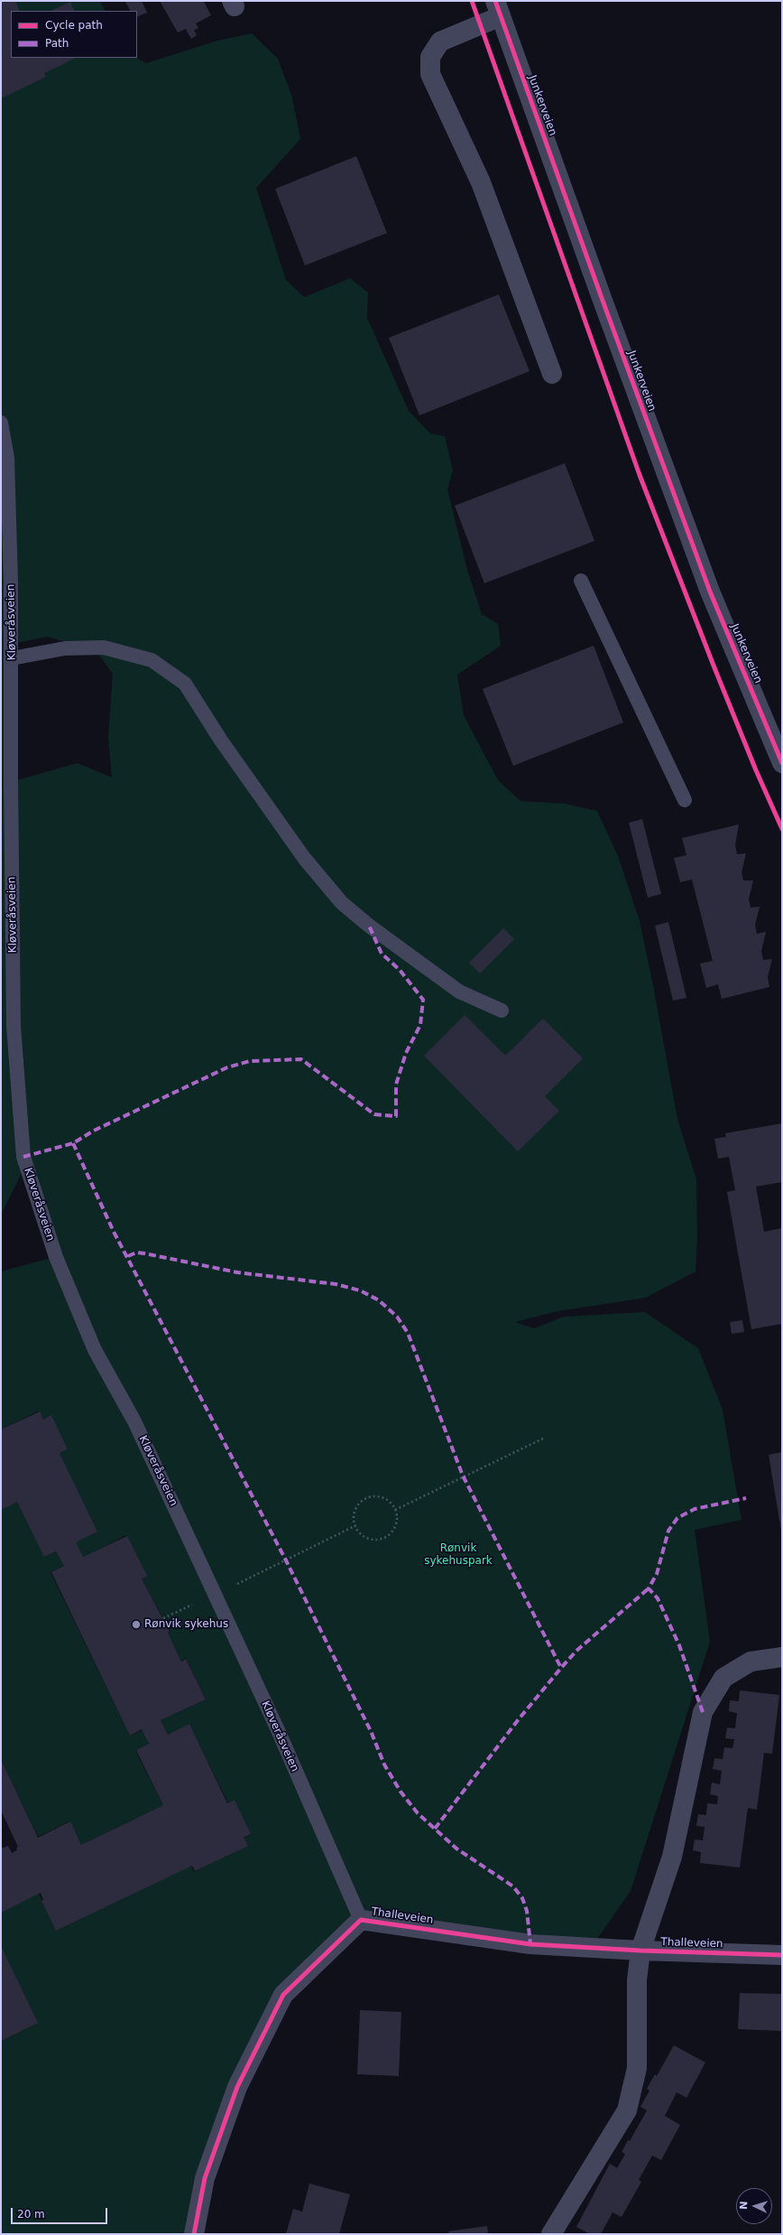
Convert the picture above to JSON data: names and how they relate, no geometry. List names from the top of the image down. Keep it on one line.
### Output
{"streets":{"street":["Junkerveien","Thalleveien"],"lane":["Kløveråsveien"]},"crossings":[["Kløveråsveien","Thalleveien"]],"parks":["Rønvik sykehuspark"],"places":["Rønvik sykehus"],"legend":["Cycle path","Path"],"scale_bar":"20 m","north":"left"}
